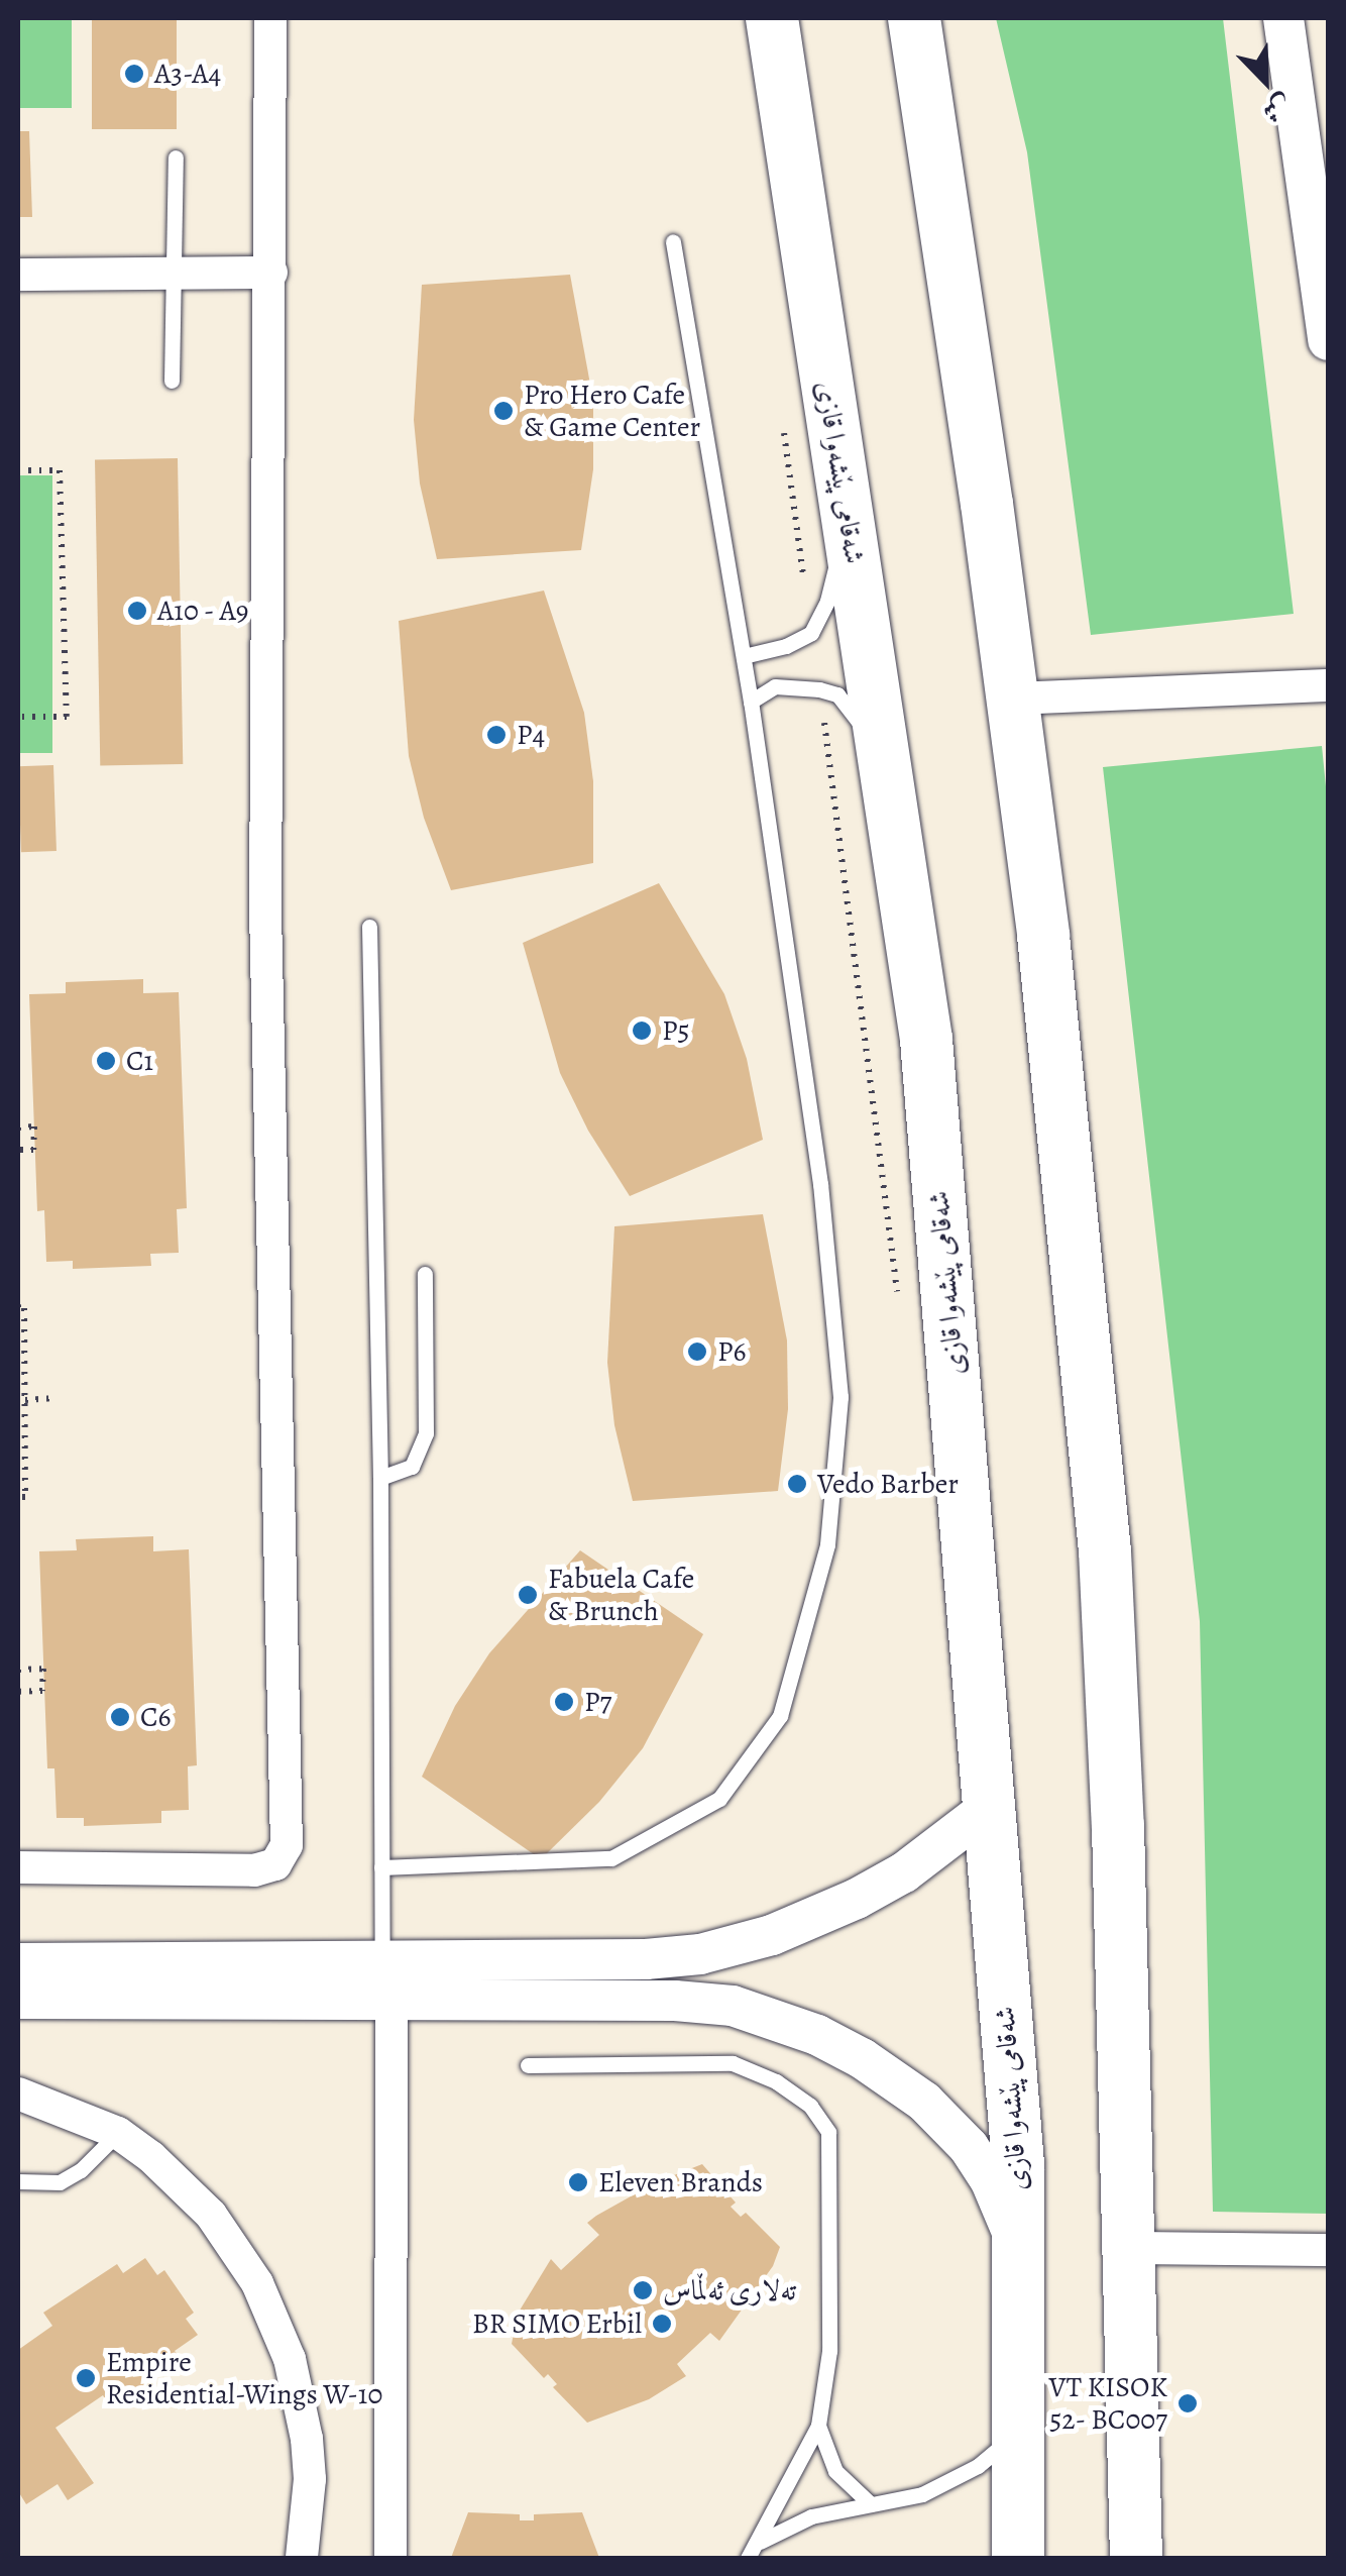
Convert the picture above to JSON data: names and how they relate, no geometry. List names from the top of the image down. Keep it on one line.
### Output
{"streets":{"highway":["شەقامی پێشەوا قازی"]},"places":["A3-A4","Pro Hero Cafe & Game Center","A10 - A9","P4","P5","C1","P6","Vedo Barber","Fabuela Cafe & Brunch","P7","C6","Eleven Brands","تەلاری ئەڵماس","BR SIMO Erbil","Empire Residential-Wings W-10","VT KISOK 52- BC007"],"north":"bottom right"}
